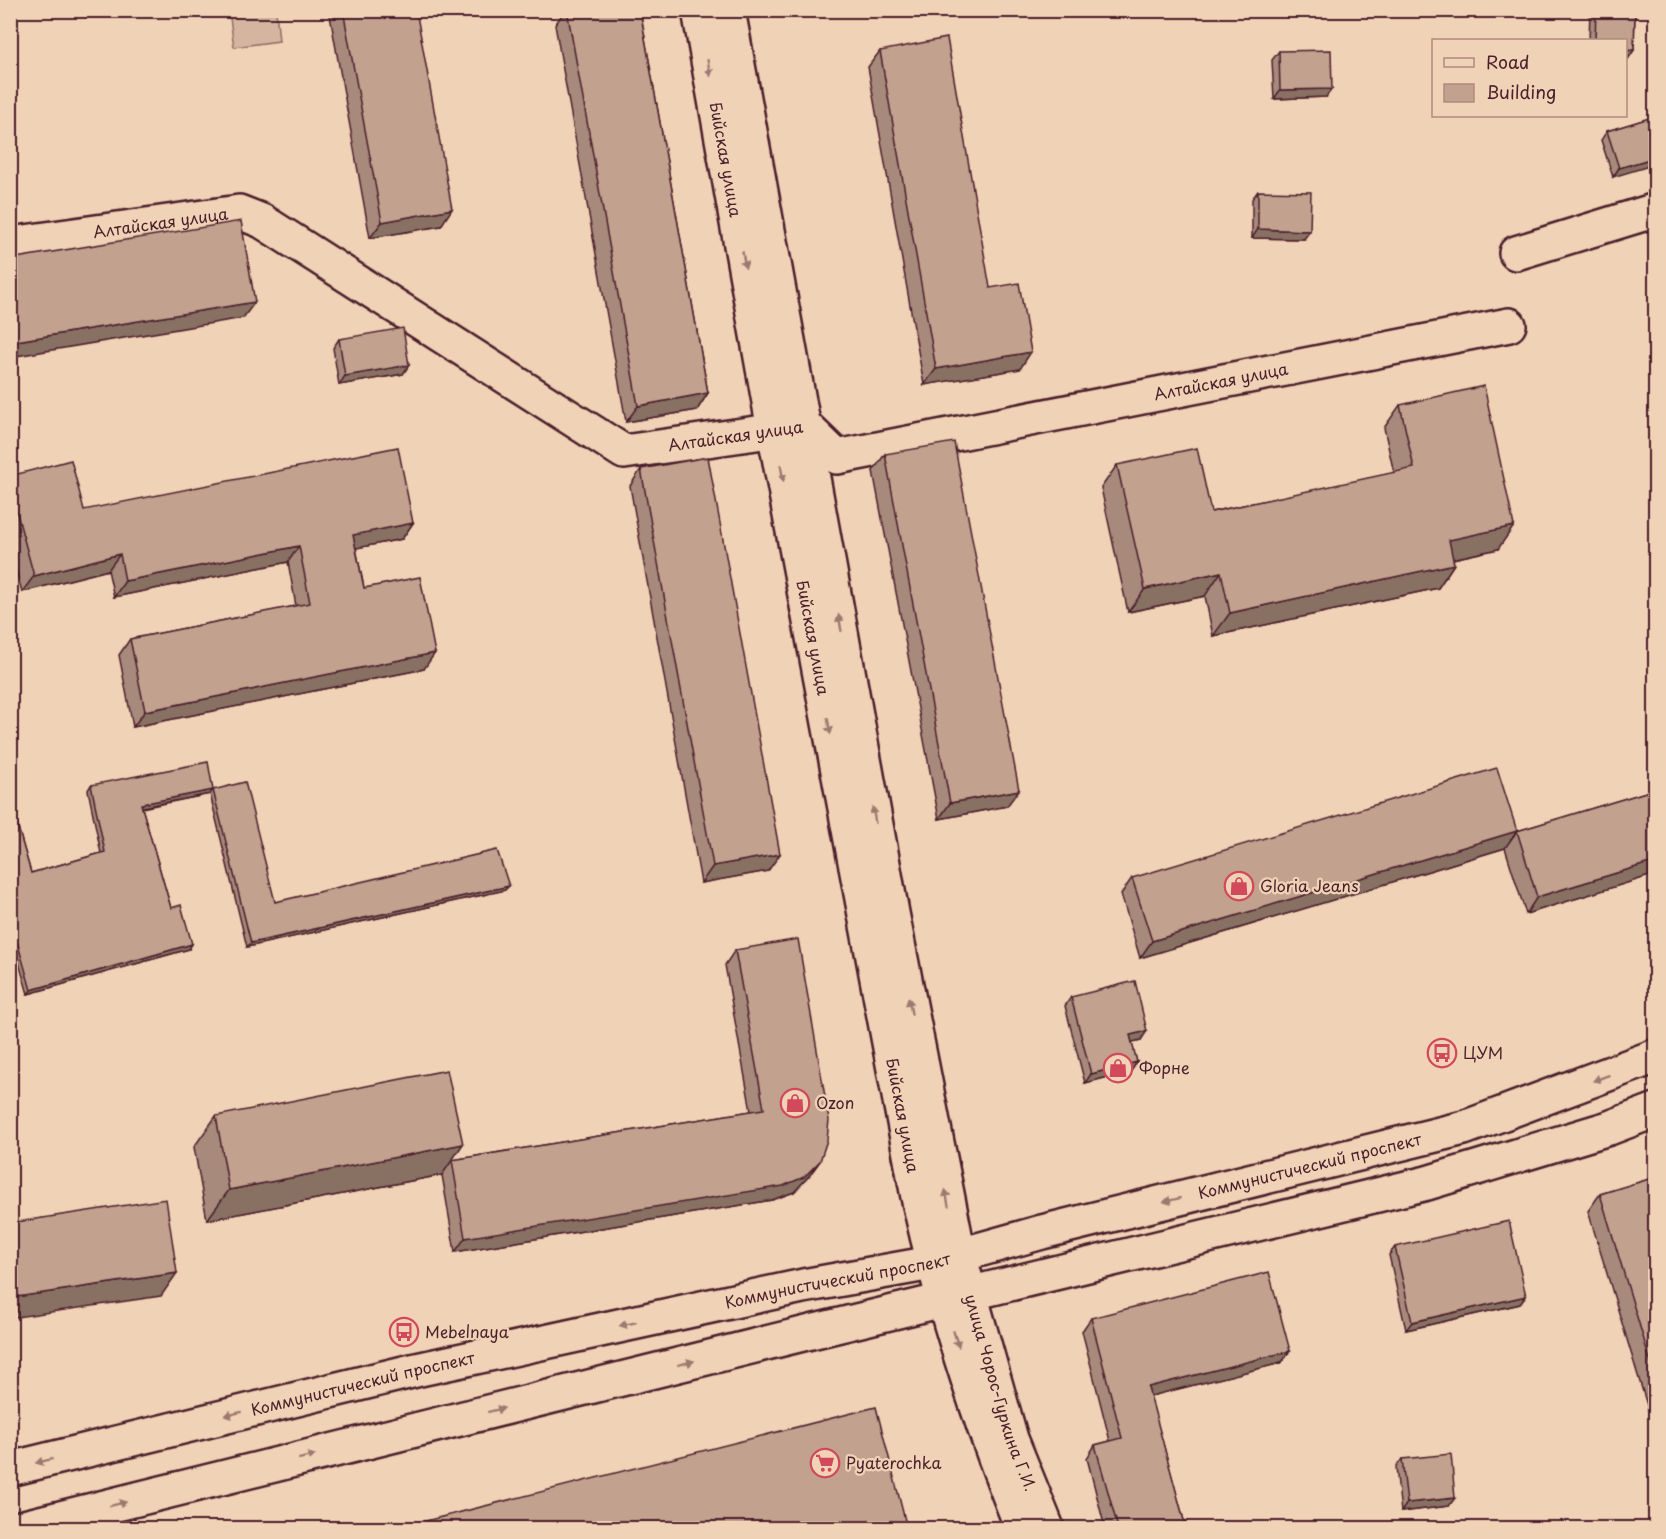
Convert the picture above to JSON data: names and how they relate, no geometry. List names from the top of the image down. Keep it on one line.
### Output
{"streets":{"main road":["Бийская улица","Алтайская улица","Коммунистический проспект","улица Чорос-Гуркина Г.И."]},"crossings":[["Бийская улица","Алтайская улица"],["Бийская улица","Коммунистический проспект"],["Бийская улица","улица Чорос-Гуркина Г.И."],["Коммунистический проспект","улица Чорос-Гуркина Г.И."]],"places":{"shop":["Gloria Jeans","Форне","Ozon"],"bus stop":["ЦУМ","Mebelnaya"],"supermarket":["Pyaterochka"]},"legend":["Road","Building"]}
